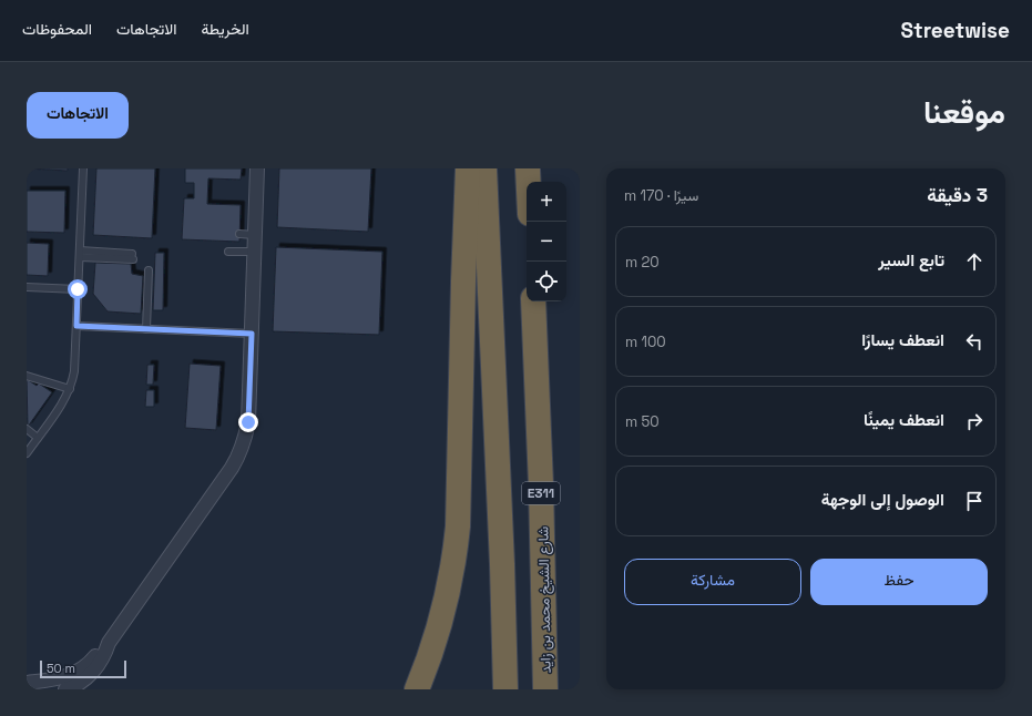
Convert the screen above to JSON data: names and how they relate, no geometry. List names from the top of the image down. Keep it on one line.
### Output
{"streets":{"highway":["E311","شارع الشيخ محمد بن زايد"]},"scale_bar":"50 m","page":{"header":"Streetwise","nav":["الخريطة","الاتجاهات","المحفوظات"],"title":"موقعنا","buttons":["الاتجاهات",["حفظ","مشاركة"]],"heading":["3 دقيقة","سيرًا · 170 m"],"map_buttons":["+","−"],"list":[["تابع السير","20 m"],["انعطف يسارًا","100 m"],["انعطف يمينًا","50 m"],"الوصول إلى الوجهة"],"scale":"50 m"}}
